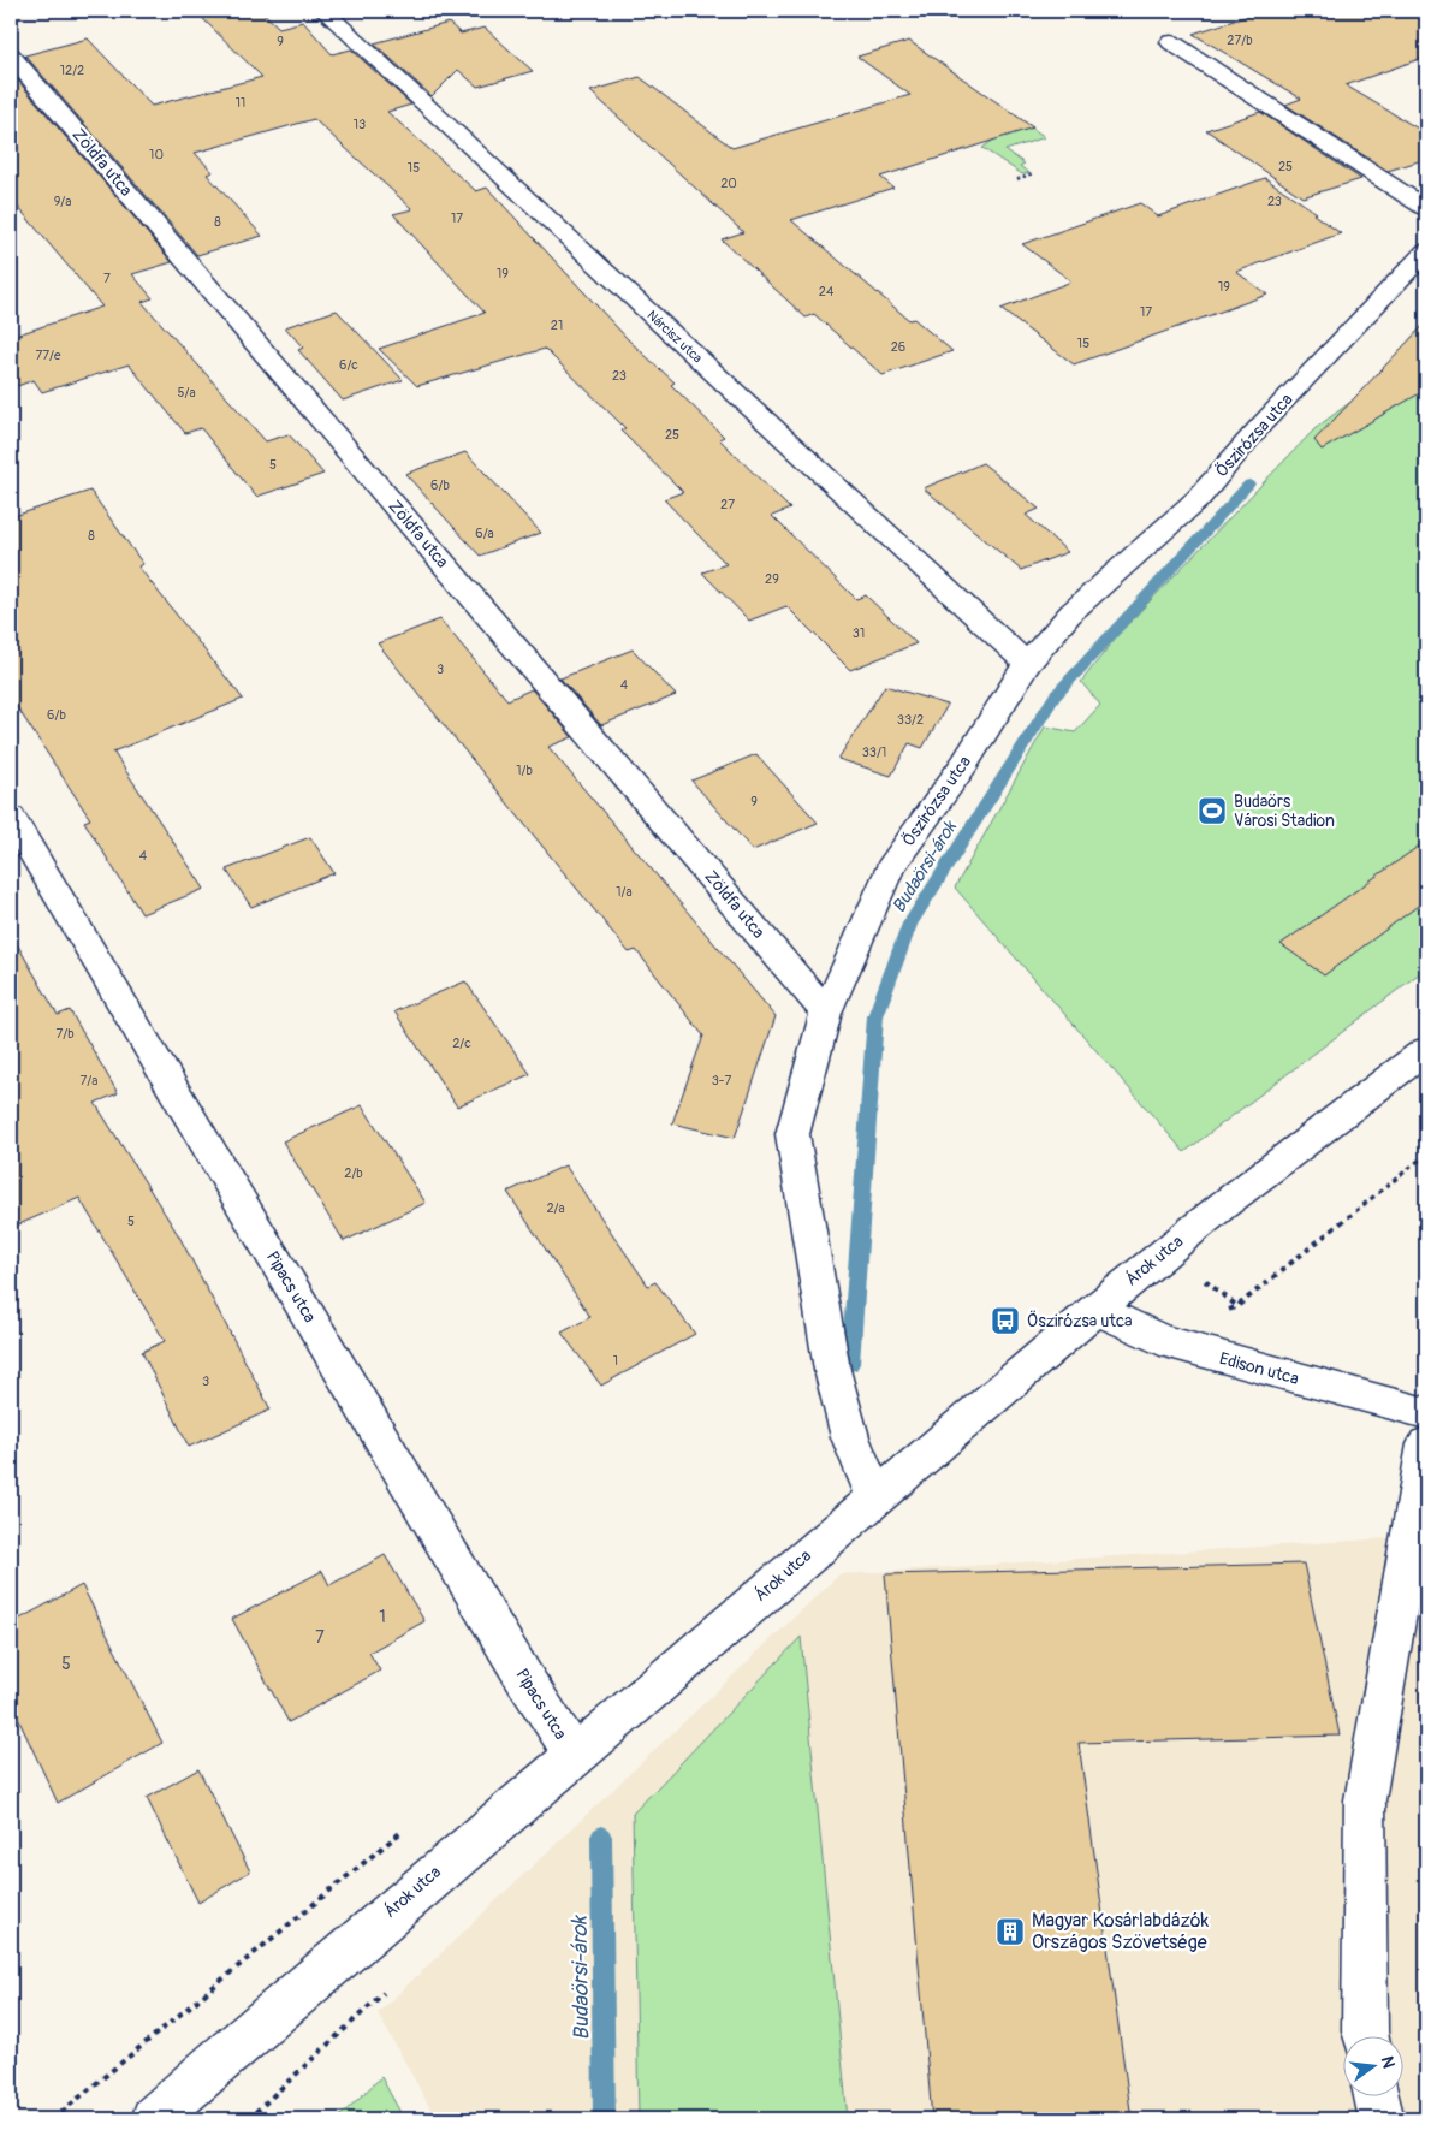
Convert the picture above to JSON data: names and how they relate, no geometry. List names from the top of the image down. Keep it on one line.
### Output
{"streets":{"street":["Zöldfa utca","Nárcisz utca","Őszirózsa utca","Árok utca","Pipacs utca","Edison utca"]},"crossings":[["Zöldfa utca","Őszirózsa utca"],["Nárcisz utca","Őszirózsa utca"],["Őszirózsa utca","Árok utca"],["Árok utca","Pipacs utca"],["Árok utca","Edison utca"]],"water":["Budaörsi-árok"],"places":{"sports":["Budaörs Városi Stadion"],"bus stop":["Őszirózsa utca"],"building":["Magyar Kosárlabdázók Országos Szövetsége"]},"house_numbers":["27/b","9","12/2","11","13","10","25","15","20","9/a","23","17","8","19","7","19","24","17","21","15","26","77/e","6/c","23","5/a","25","5","6/b","27","6/a","8","29","31","3","4","6/b","33/2","33/1","1/b","9","4","1/a","7/b","2/c","7/a","3-7","2/b","2/a","5","1","3","1","7","5"],"north":"right"}
